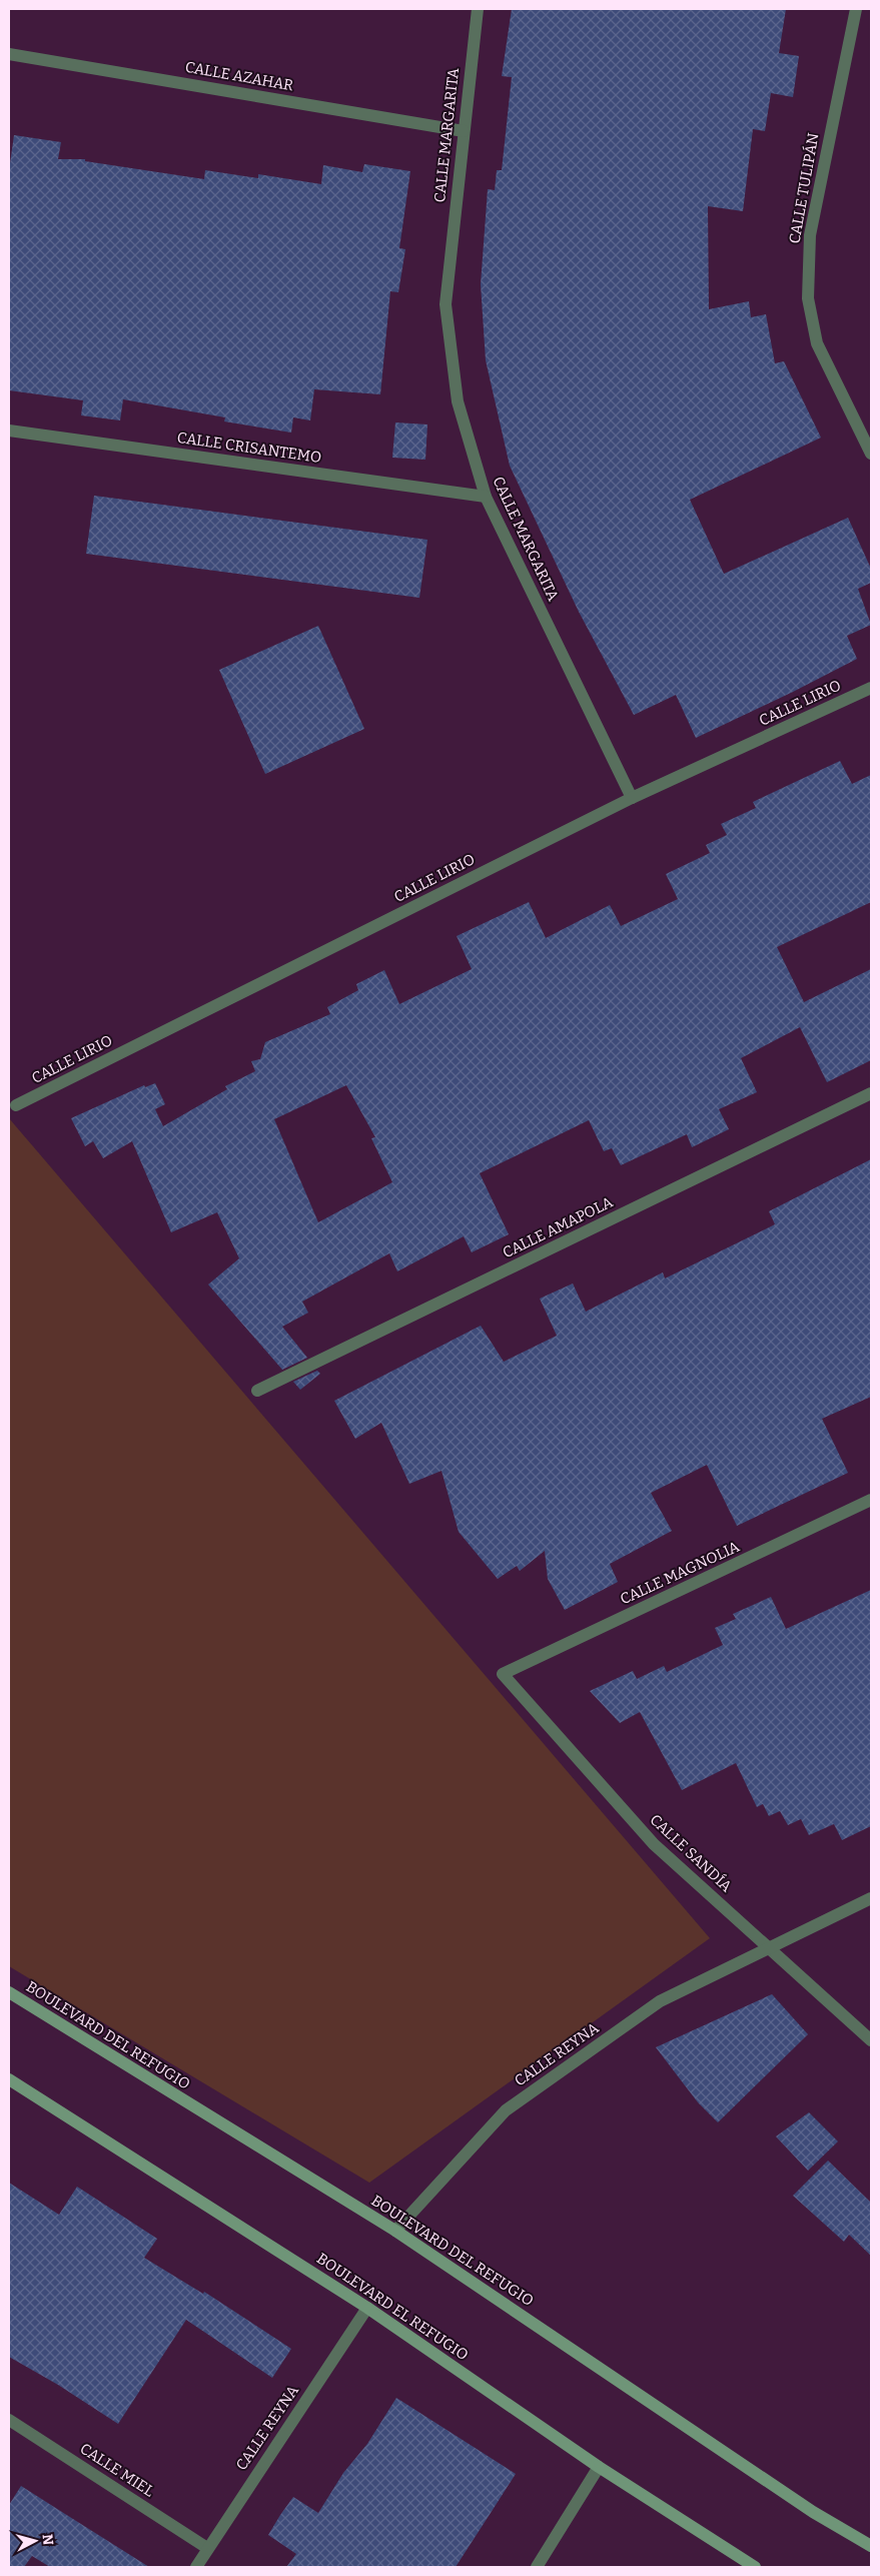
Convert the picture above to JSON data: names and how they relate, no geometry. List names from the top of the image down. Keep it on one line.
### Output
{"streets":{"main road":["BOULEVARD DEL REFUGIO","BOULEVARD EL REFUGIO"],"street":["CALLE AZAHAR","CALLE MARGARITA","CALLE TULIPÁN","CALLE CRISANTEMO","CALLE LIRIO","CALLE AMAPOLA","CALLE MAGNOLIA","CALLE SANDÍA","CALLE REYNA","CALLE MIEL"]},"crossings":[["CALLE AZAHAR","CALLE MARGARITA"],["CALLE MARGARITA","CALLE CRISANTEMO"],["CALLE MARGARITA","CALLE LIRIO"],["CALLE MAGNOLIA","CALLE SANDÍA"],["CALLE SANDÍA","CALLE REYNA"],["BOULEVARD DEL REFUGIO","CALLE REYNA"],["CALLE REYNA","BOULEVARD EL REFUGIO"],["CALLE REYNA","CALLE MIEL"]],"north":"right"}
